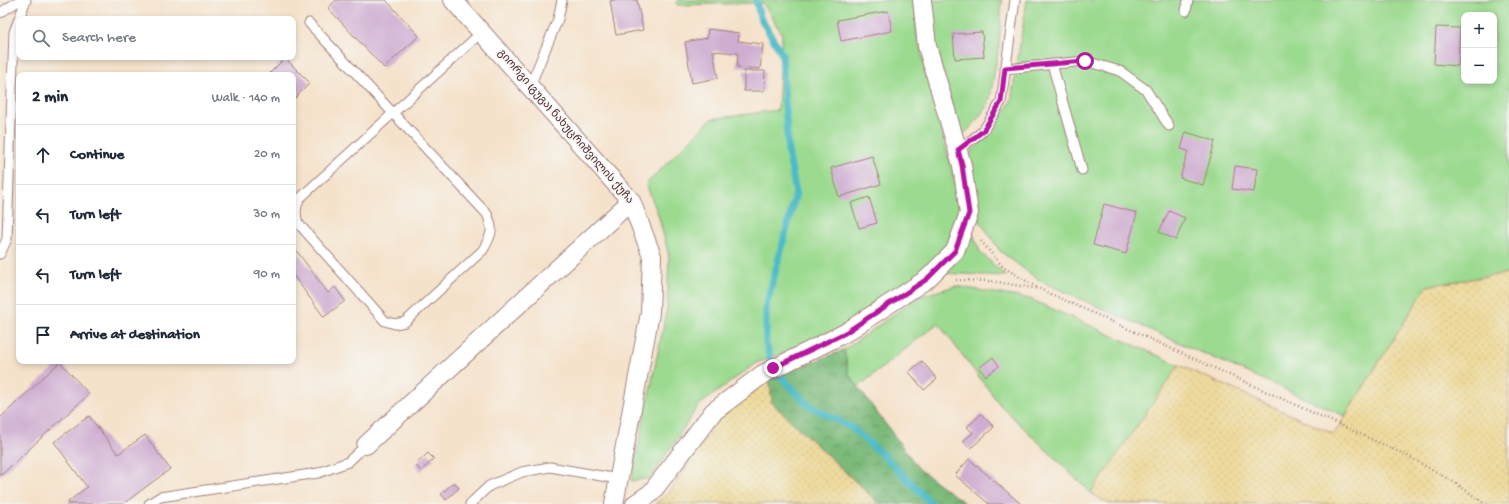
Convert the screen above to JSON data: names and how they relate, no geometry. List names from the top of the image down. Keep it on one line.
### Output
{"streets":{"street":["გიორგი (გუგა) ნახუცრიშვილის ქუჩა"]},"page":{"map_buttons":["+","−"],"search":"Search here","heading":["2 min","Walk · 140 m"],"list":[["Continue","20 m"],["Turn left","30 m"],["Turn left","90 m"],"Arrive at destination"]}}
